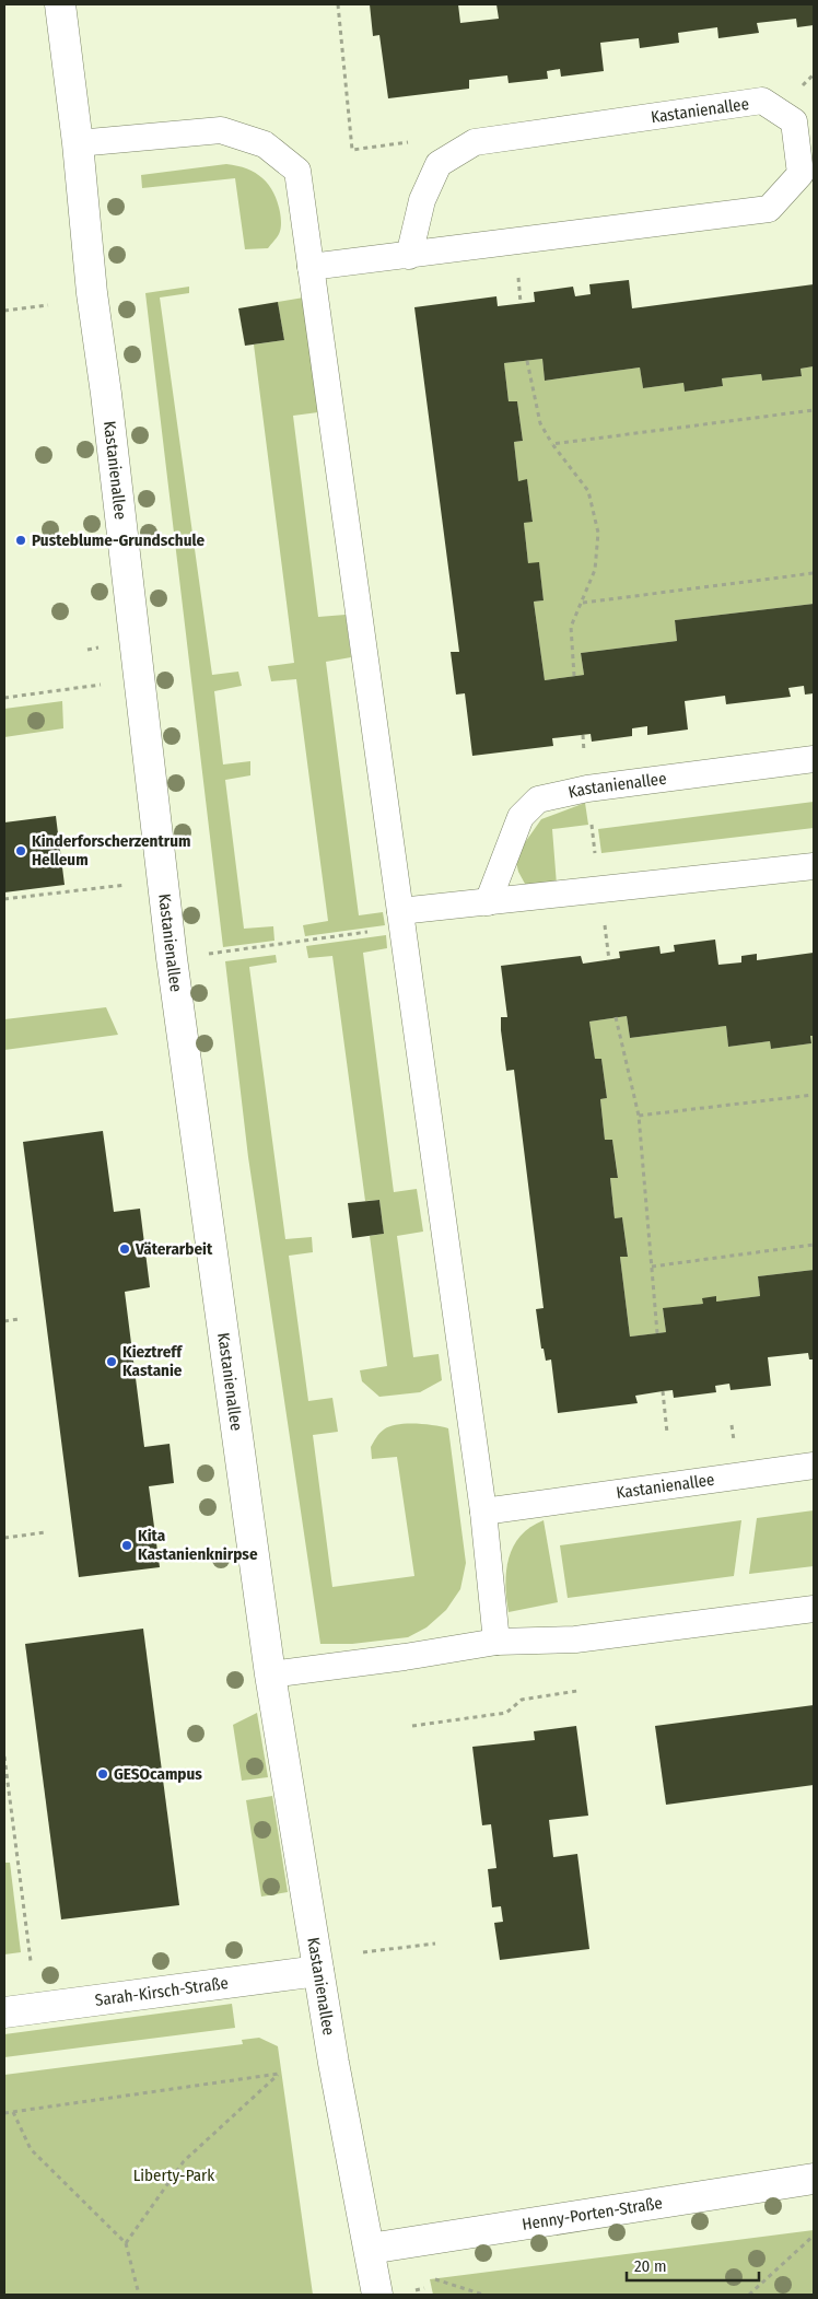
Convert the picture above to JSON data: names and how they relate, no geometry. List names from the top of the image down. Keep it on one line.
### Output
{"streets":{"street":["Kastanienallee","Sarah-Kirsch-Straße","Henny-Porten-Straße"]},"crossings":[["Kastanienallee","Sarah-Kirsch-Straße"],["Kastanienallee","Henny-Porten-Straße"]],"parks":["Liberty-Park"],"places":["Pusteblume-Grundschule","Kinderforscherzentrum Helleum","Väterarbeit","Kieztreff Kastanie","Kita Kastanienknirpse","GESOcampus"],"scale_bar":"20 m"}
